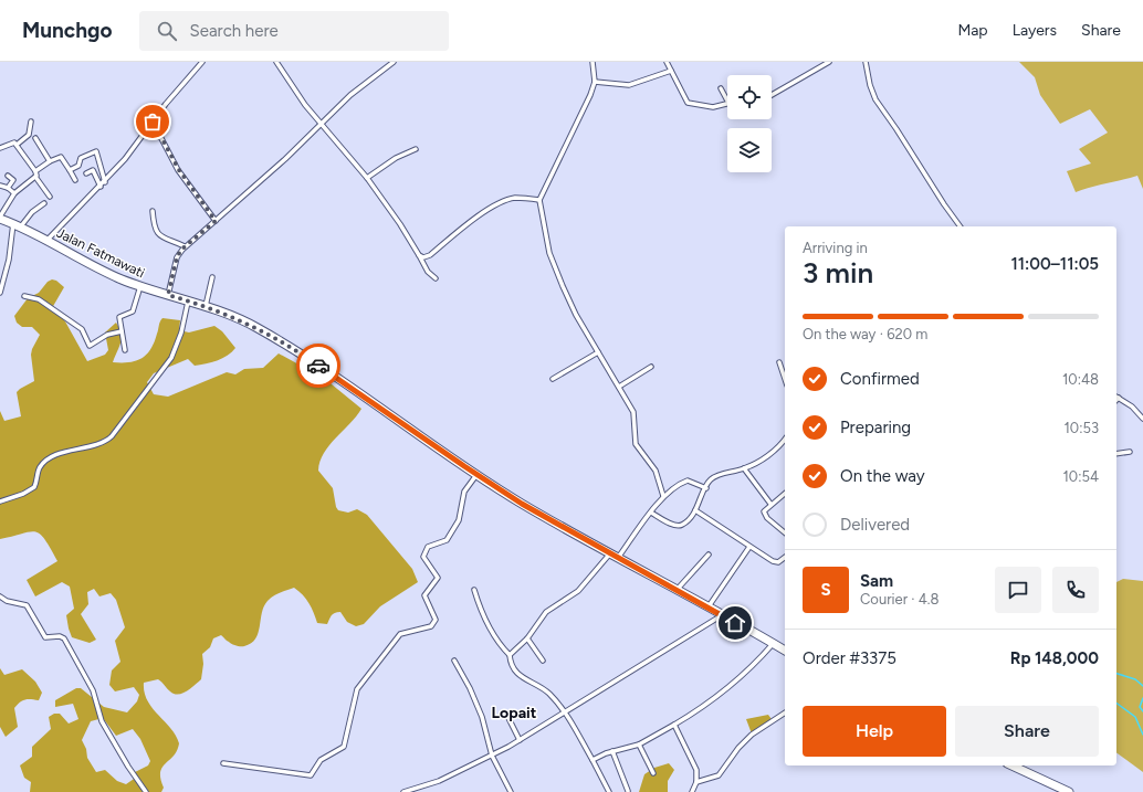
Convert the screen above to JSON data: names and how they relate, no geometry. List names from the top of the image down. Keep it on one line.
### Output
{"streets":{"highway":["Jalan Fatmawati"]},"districts":["Lopait"],"page":{"header":"Munchgo","search":"Search here","nav":["Map","Layers","Share"],"heading":["3 min","Arriving in","11:00–11:05"],"panel":["Sam","Courier · 4.8","Order #3375","Rp 148,000"],"bar":"On the way · 620 m","list":[["Confirmed","10:48"],["Preparing","10:53"],["On the way","10:54"],"Delivered"],"round":"S","buttons":["Help","Share"]}}
